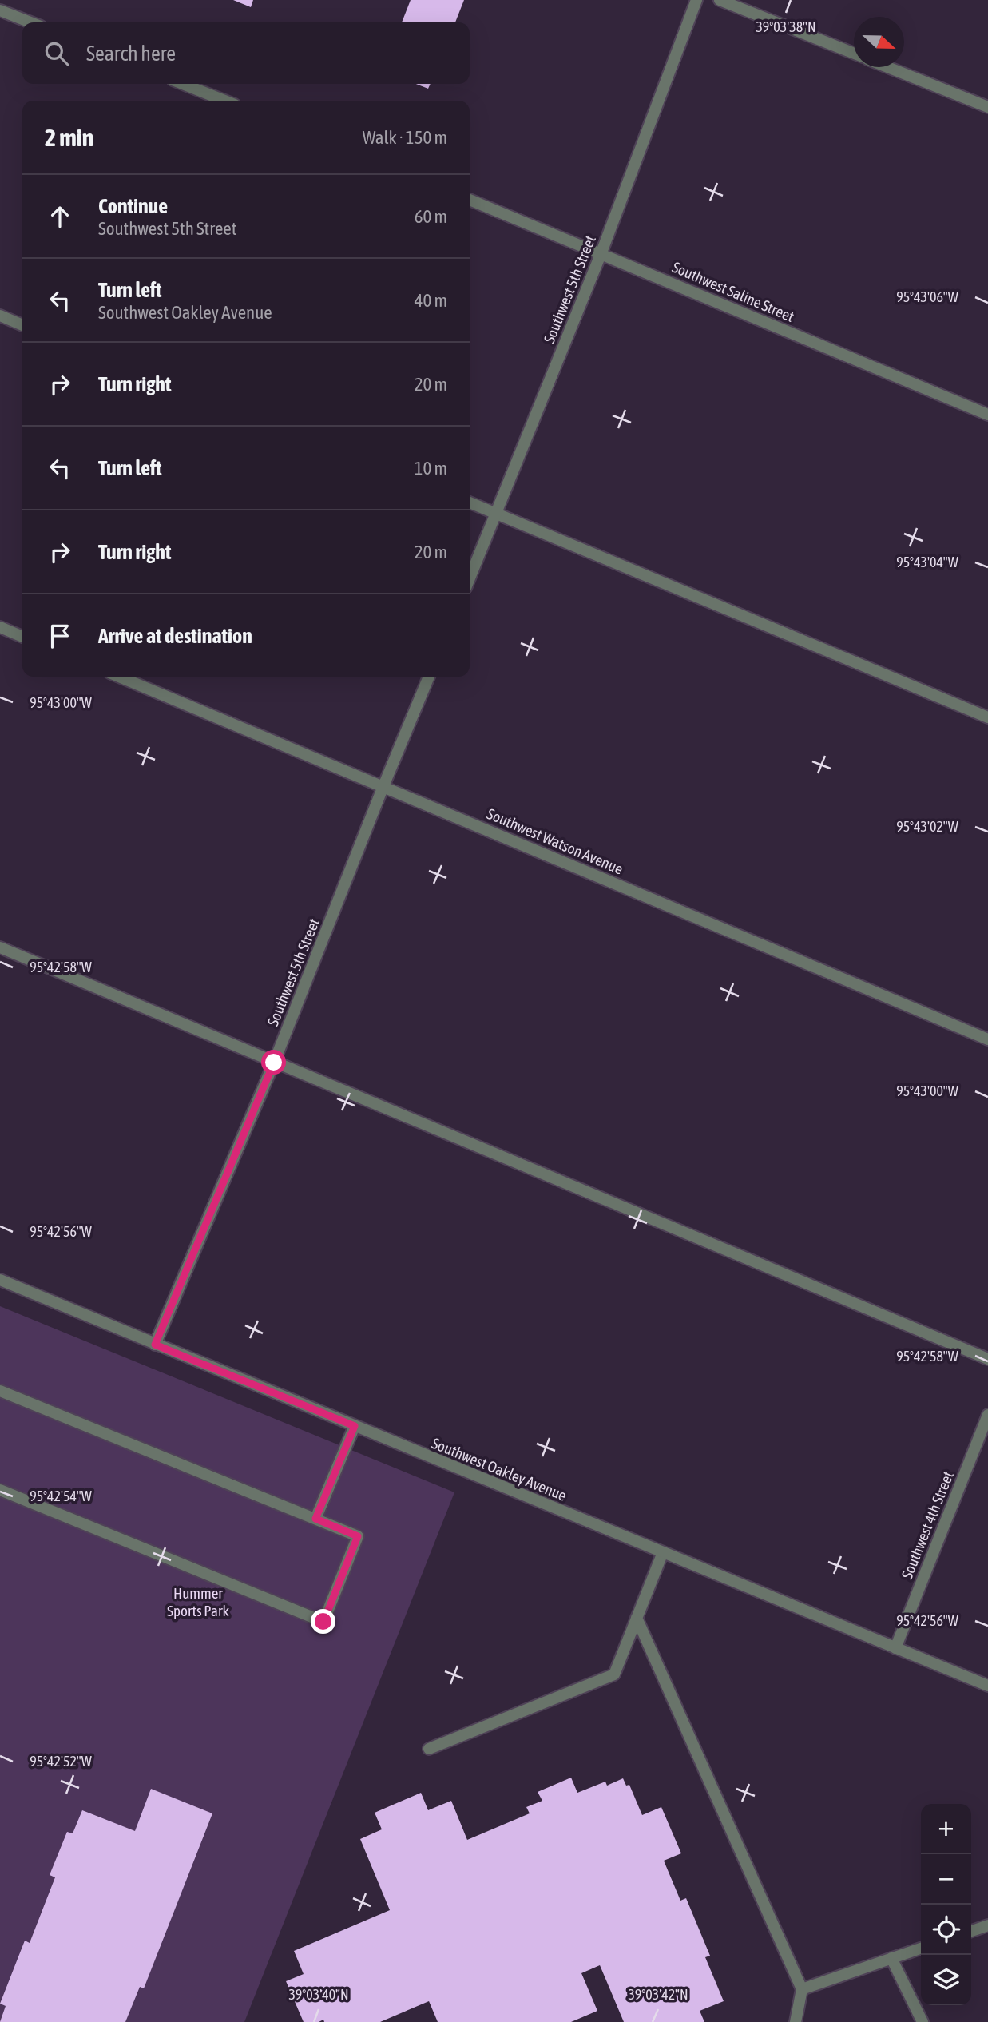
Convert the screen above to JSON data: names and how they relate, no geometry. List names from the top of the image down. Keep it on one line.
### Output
{"streets":{"street":["Southwest 5th Street","Southwest Saline Street","Southwest Watson Avenue","Southwest Oakley Avenue","Southwest 4th Street"]},"crossings":[["Southwest 5th Street","Southwest Saline Street"],["Southwest 5th Street","Southwest Watson Avenue"],["Southwest 5th Street","Southwest Oakley Avenue"],["Southwest Oakley Avenue","Southwest 4th Street"]],"parks":["Hummer Sports Park"],"north":"right","page":{"search":"Search here","heading":["2 min","Walk · 150 m"],"list":[["Continue","Southwest 5th Street","60 m"],["Turn left","Southwest Oakley Avenue","40 m"],["Turn right","20 m"],["Turn left","10 m"],["Turn right","20 m"],"Arrive at destination"],"map_buttons":["+","−"]},"coordinates":["39°03'38\"N","95°43'06\"W","95°43'04\"W","95°43'00\"W","95°43'02\"W","95°42'58\"W","95°42'56\"W","95°42'54\"W","95°42'52\"W","39°03'40\"N","39°03'42\"N"]}
